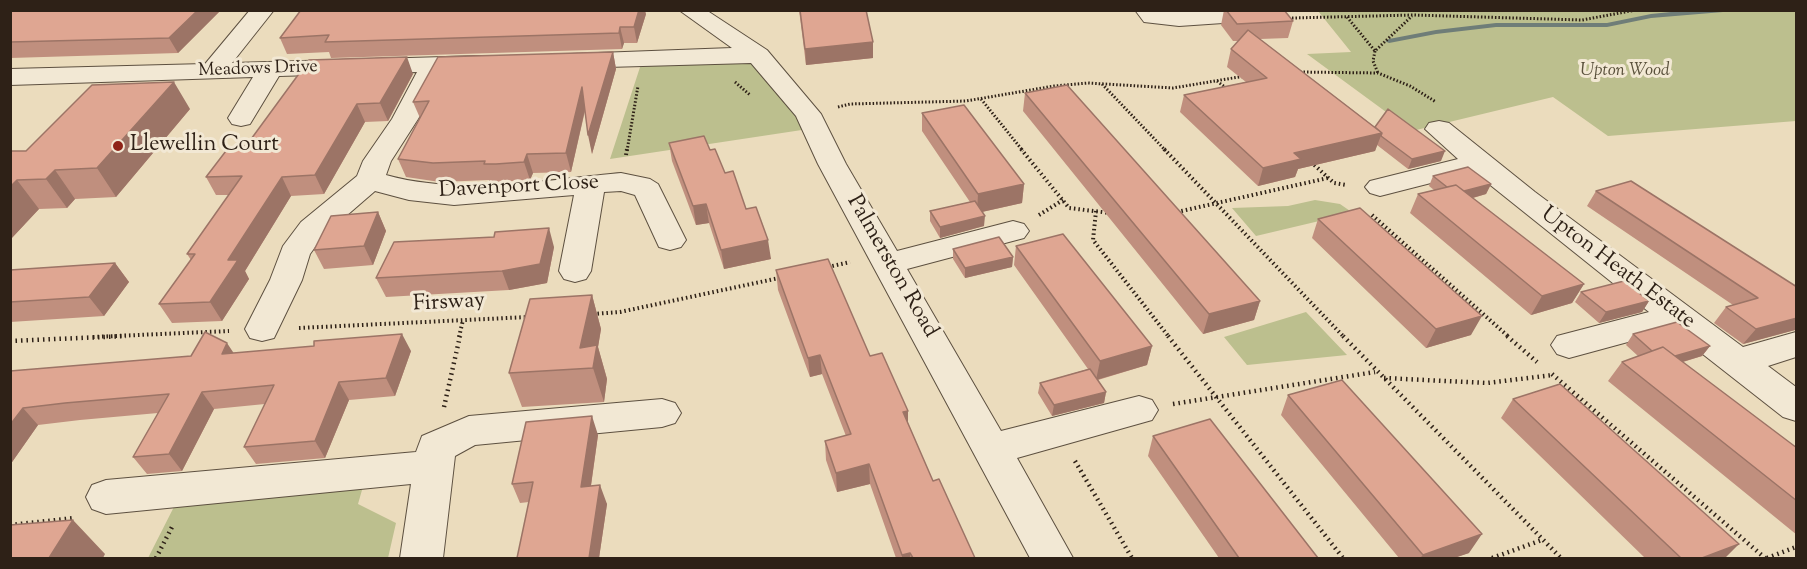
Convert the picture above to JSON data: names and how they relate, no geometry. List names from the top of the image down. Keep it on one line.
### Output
{"streets":{"street":["Meadows Drive","Davenport Close","Palmerston Road","Upton Heath Estate"],"path":["Firsway"]},"parks":["Upton Wood"],"places":["Llewellin Court"]}
